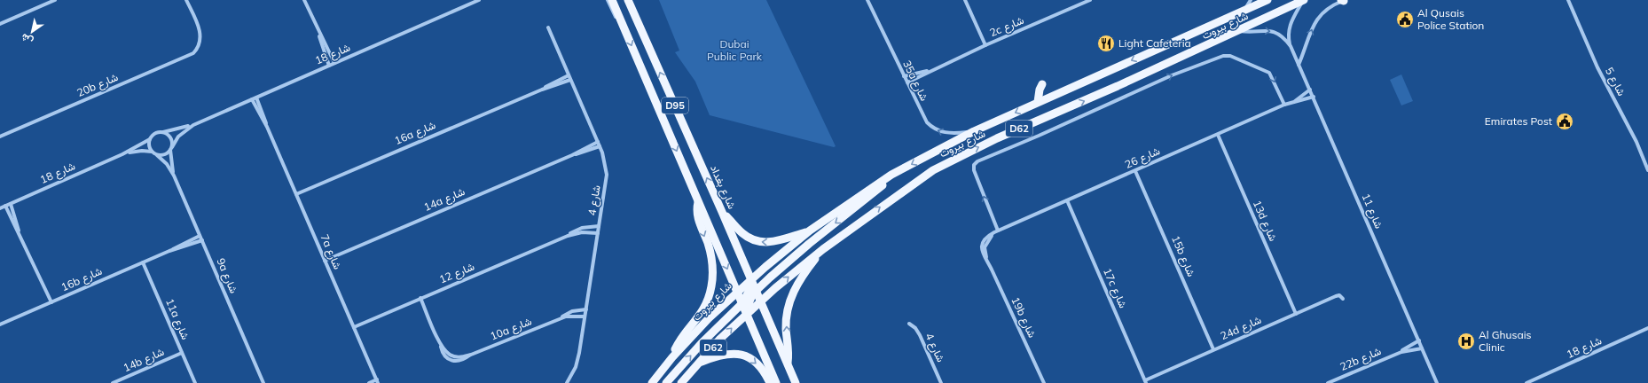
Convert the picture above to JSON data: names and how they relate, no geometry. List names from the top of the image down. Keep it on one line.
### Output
{"streets":{"main road":["شارع بيروت","D95","D62","شارع بغداد"],"street":["2c شارع","شارع 18","35a شارع","شارع 5","20b شارع","16a شارع","شارع 26","14a شارع","شارع 4","شارع 11","13d شارع","7a شارع","15b شارع","شارع 12","9a شارع","16b شارع","17c شارع","19b شارع","11a شارع","24d شارع","10a شارع","22b شارع","14b شارع"]},"crossings":[["شارع بيروت","35a شارع"],["شارع بيروت","D95"],["شارع بيروت","شارع بغداد"],["شارع بيروت","شارع 11"],["2c شارع","35a شارع"],["شارع 18","7a شارع"],["شارع 18","9a شارع"],["16a شارع","شارع 4"],["16a شارع","7a شارع"],["شارع 26","شارع 11"],["شارع 26","13d شارع"],["شارع 26","15b شارع"],["شارع 26","17c شارع"],["شارع 26","19b شارع"],["14a شارع","شارع 4"],["14a شارع","7a شارع"],["شارع 4","شارع 12"],["شارع 4","10a شارع"],["شارع 11","22b شارع"],["13d شارع","24d شارع"],["7a شارع","شارع 12"],["15b شارع","24d شارع"],["شارع 12","10a شارع"],["9a شارع","16b شارع"],["16b شارع","11a شارع"],["17c شارع","24d شارع"],["11a شارع","14b شارع"]],"one_way":["35a شارع"],"parks":["Dubai Public Park"],"places":{"public building":["Al Qusais Police Station","Emirates Post"],"restaurant":["Light Cafeteria"],"hospital":["Al Ghusais Clinic"]},"north":"bottom left"}
